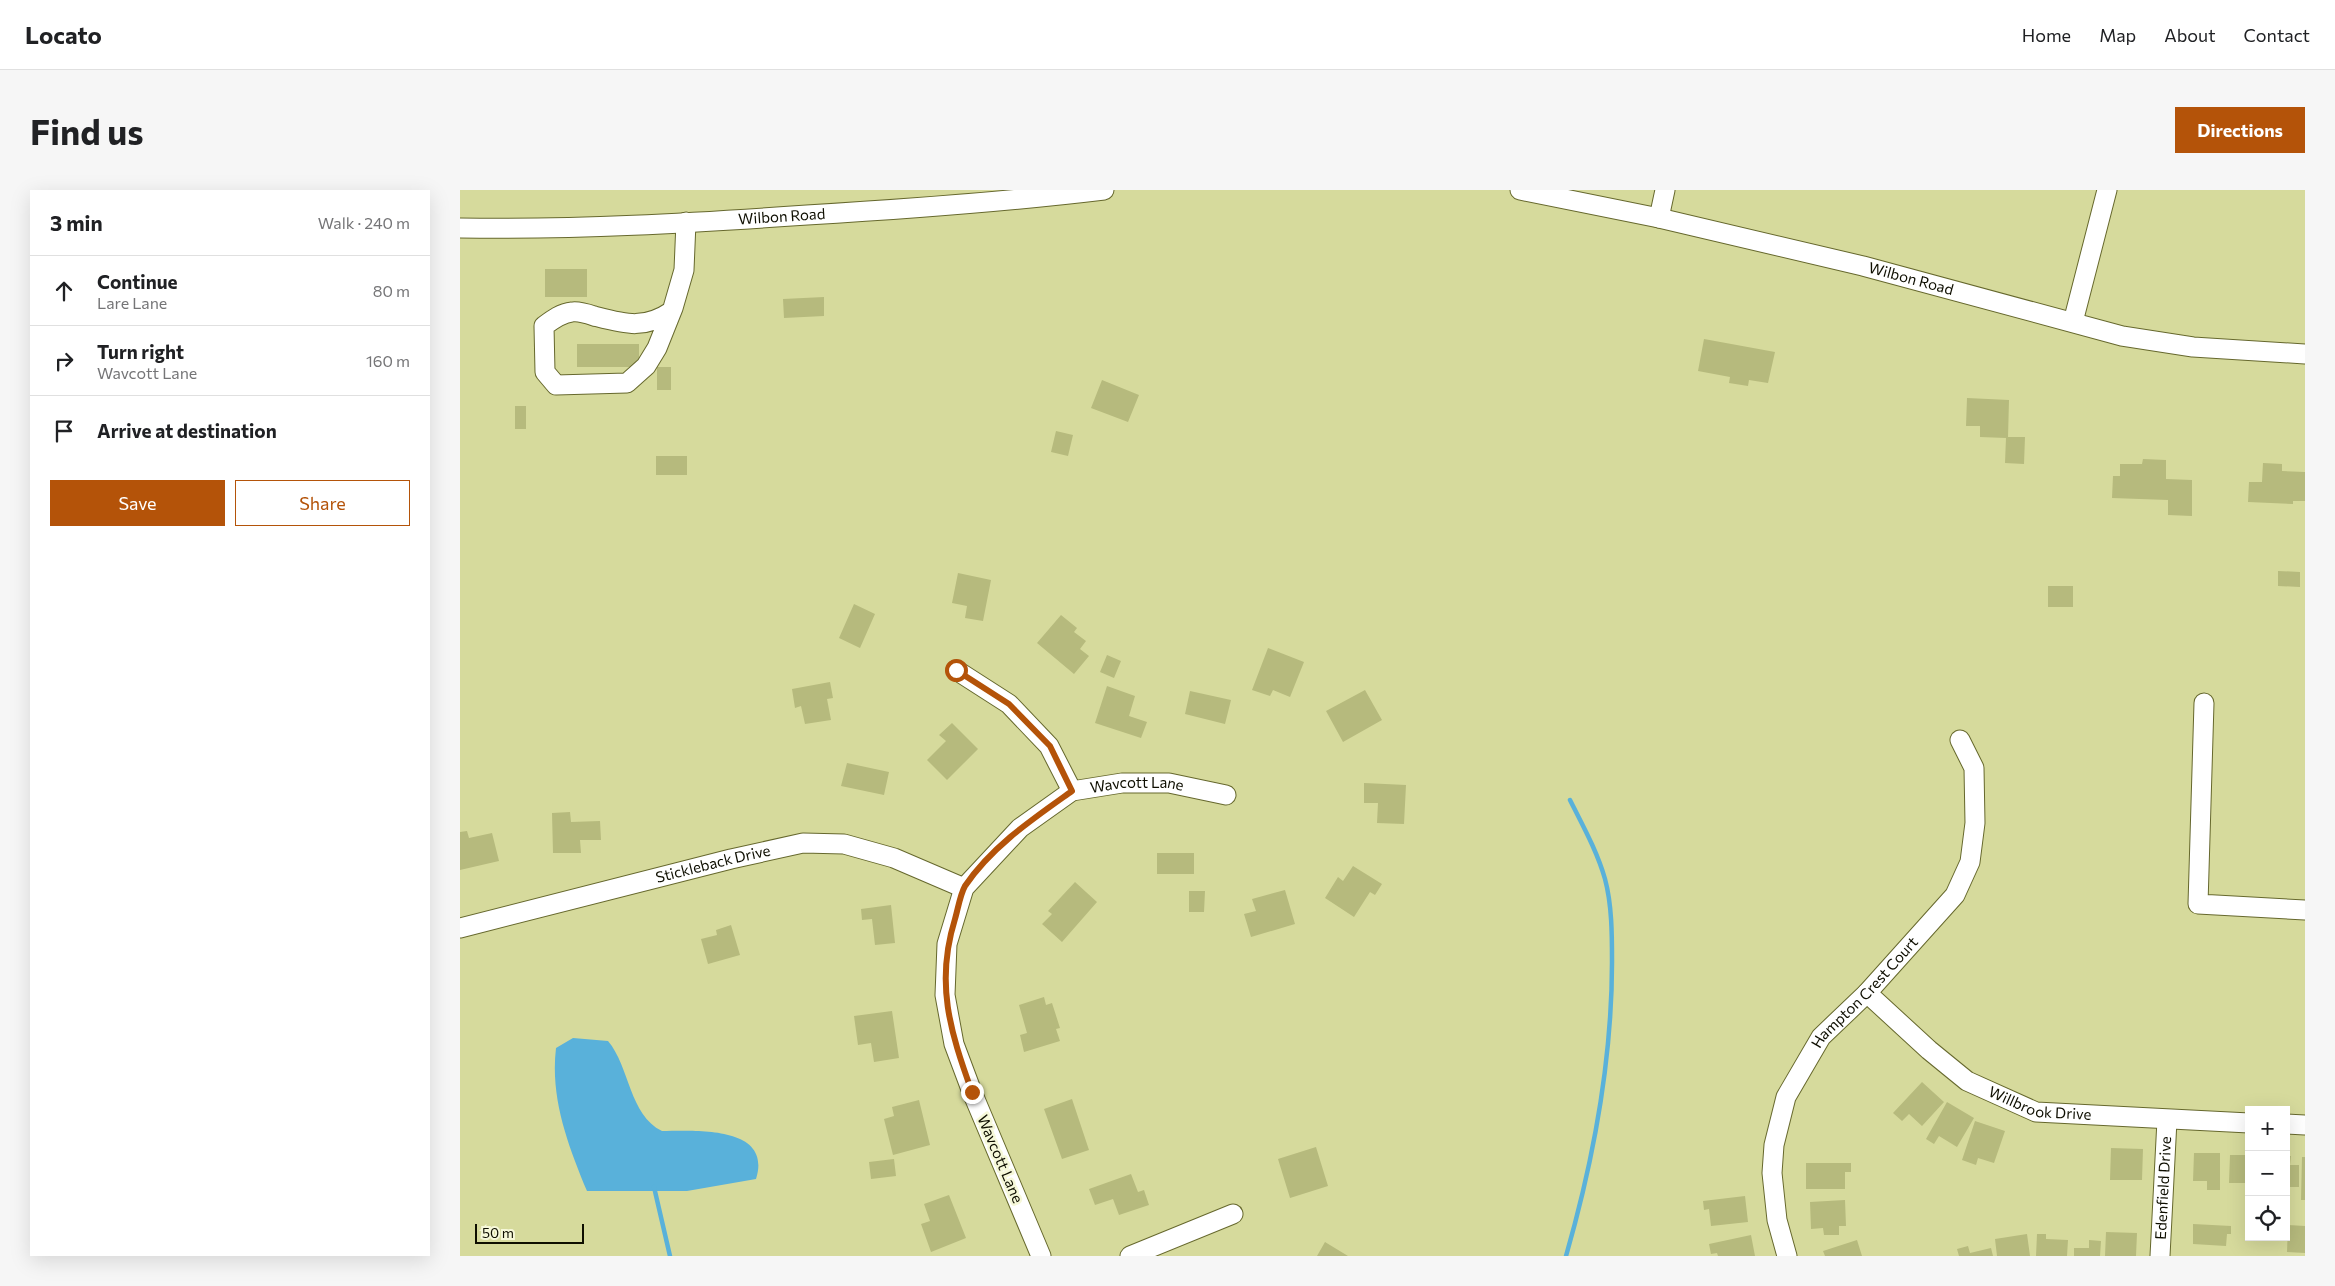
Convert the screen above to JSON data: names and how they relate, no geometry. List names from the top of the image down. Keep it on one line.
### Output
{"streets":{"street":["Wilbon Road","Wavcott Lane","Stickleback Drive","Hampton Crest Court","Willbrook Drive","Edenfield Drive"]},"crossings":[["Wavcott Lane","Stickleback Drive"],["Hampton Crest Court","Willbrook Drive"],["Willbrook Drive","Edenfield Drive"]],"scale_bar":"50 m","page":{"header":"Locato","nav":["Home","Map","About","Contact"],"buttons":["Directions",["Save","Share"]],"title":"Find us","heading":["3 min","Walk · 240 m"],"list":[["Continue","Lare Lane","80 m"],["Turn right","Wavcott Lane","160 m"],"Arrive at destination"],"map_buttons":["+","−"],"scale":"50 m"}}
